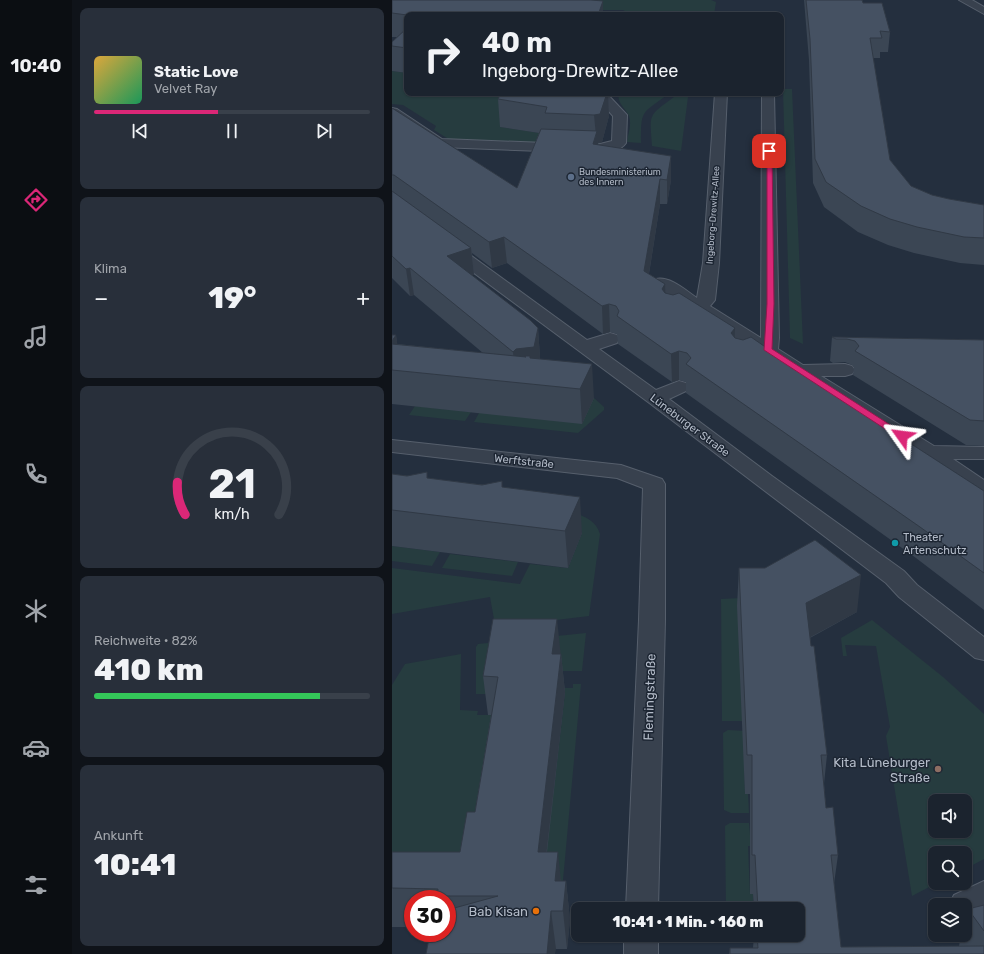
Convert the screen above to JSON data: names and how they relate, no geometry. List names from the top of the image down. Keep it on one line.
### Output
{"streets":{"street":["Ingeborg-Drewitz-Allee","Lüneburger Straße","Werftstraße","Flemingstraße"]},"crossings":[["Werftstraße","Flemingstraße"]],"places":["Bundesministerium des Innern","Theater Artenschutz","Kita Lüneburger Straße","Bab Kisan"],"page":{"tabs":"10:40","turn":["40 m","Ingeborg-Drewitz-Allee"],"song":["Static Love","Velvet Ray"],"tile":["Klima",["Reichweite · 82%","410 km"],["Ankunft","10:41"]],"heat":["−","19°","+"],"limit":"30","trip":"10:41 · 1 Min. · 160 m","gauge":["21","km/h"]}}
